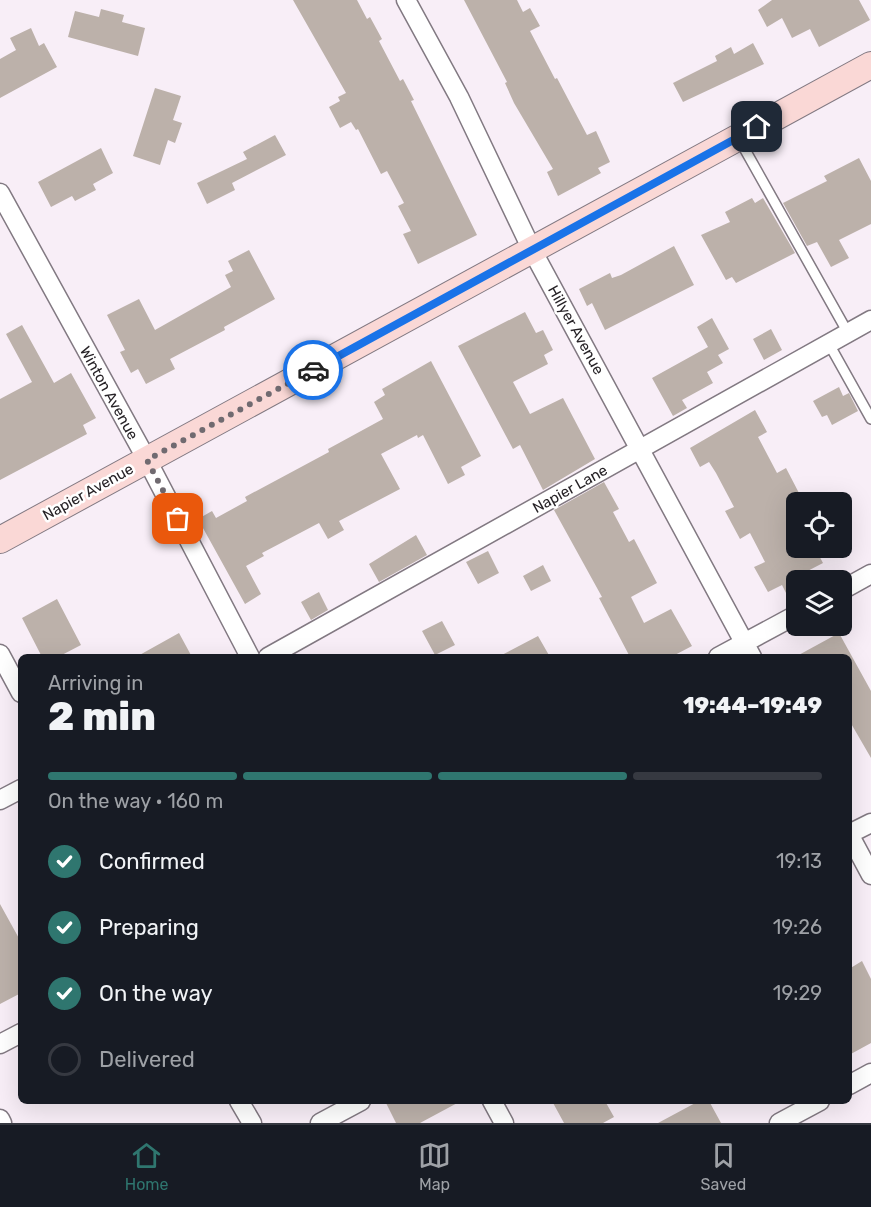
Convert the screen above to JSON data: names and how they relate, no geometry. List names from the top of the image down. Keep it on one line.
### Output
{"streets":{"street":["Hillyer Avenue","Winton Avenue","Napier Lane","Napier Avenue"]},"crossings":[["Hillyer Avenue","Napier Lane"],["Hillyer Avenue","Napier Avenue"],["Winton Avenue","Napier Avenue"]],"page":{"heading":["2 min","Arriving in","19:44–19:49"],"bar":"On the way · 160 m","list":[["Confirmed","19:13"],["Preparing","19:26"],["On the way","19:29"],"Delivered"],"tabs":["Home","Map","Saved"]}}
